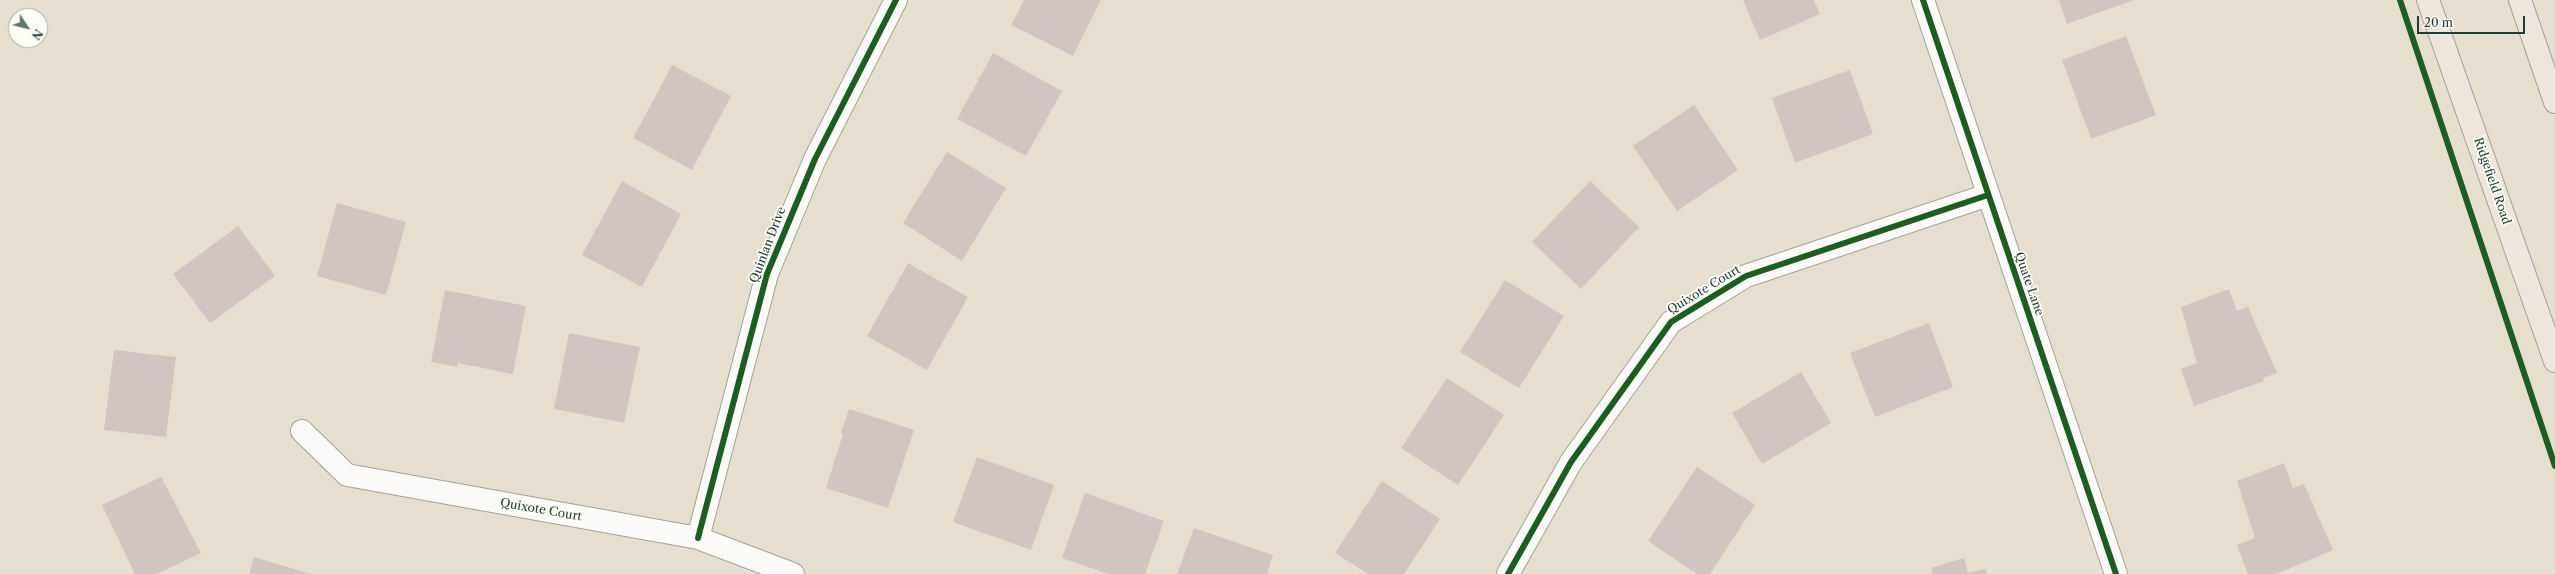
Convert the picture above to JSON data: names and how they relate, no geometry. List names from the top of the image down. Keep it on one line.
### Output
{"streets":{"main road":["Ridgefield Road"],"street":["Quinlan Drive","Quate Lane","Quixote Court"]},"crossings":[["Quinlan Drive","Quixote Court"],["Quate Lane","Quixote Court"]],"scale_bar":"20 m","north":"bottom right"}
